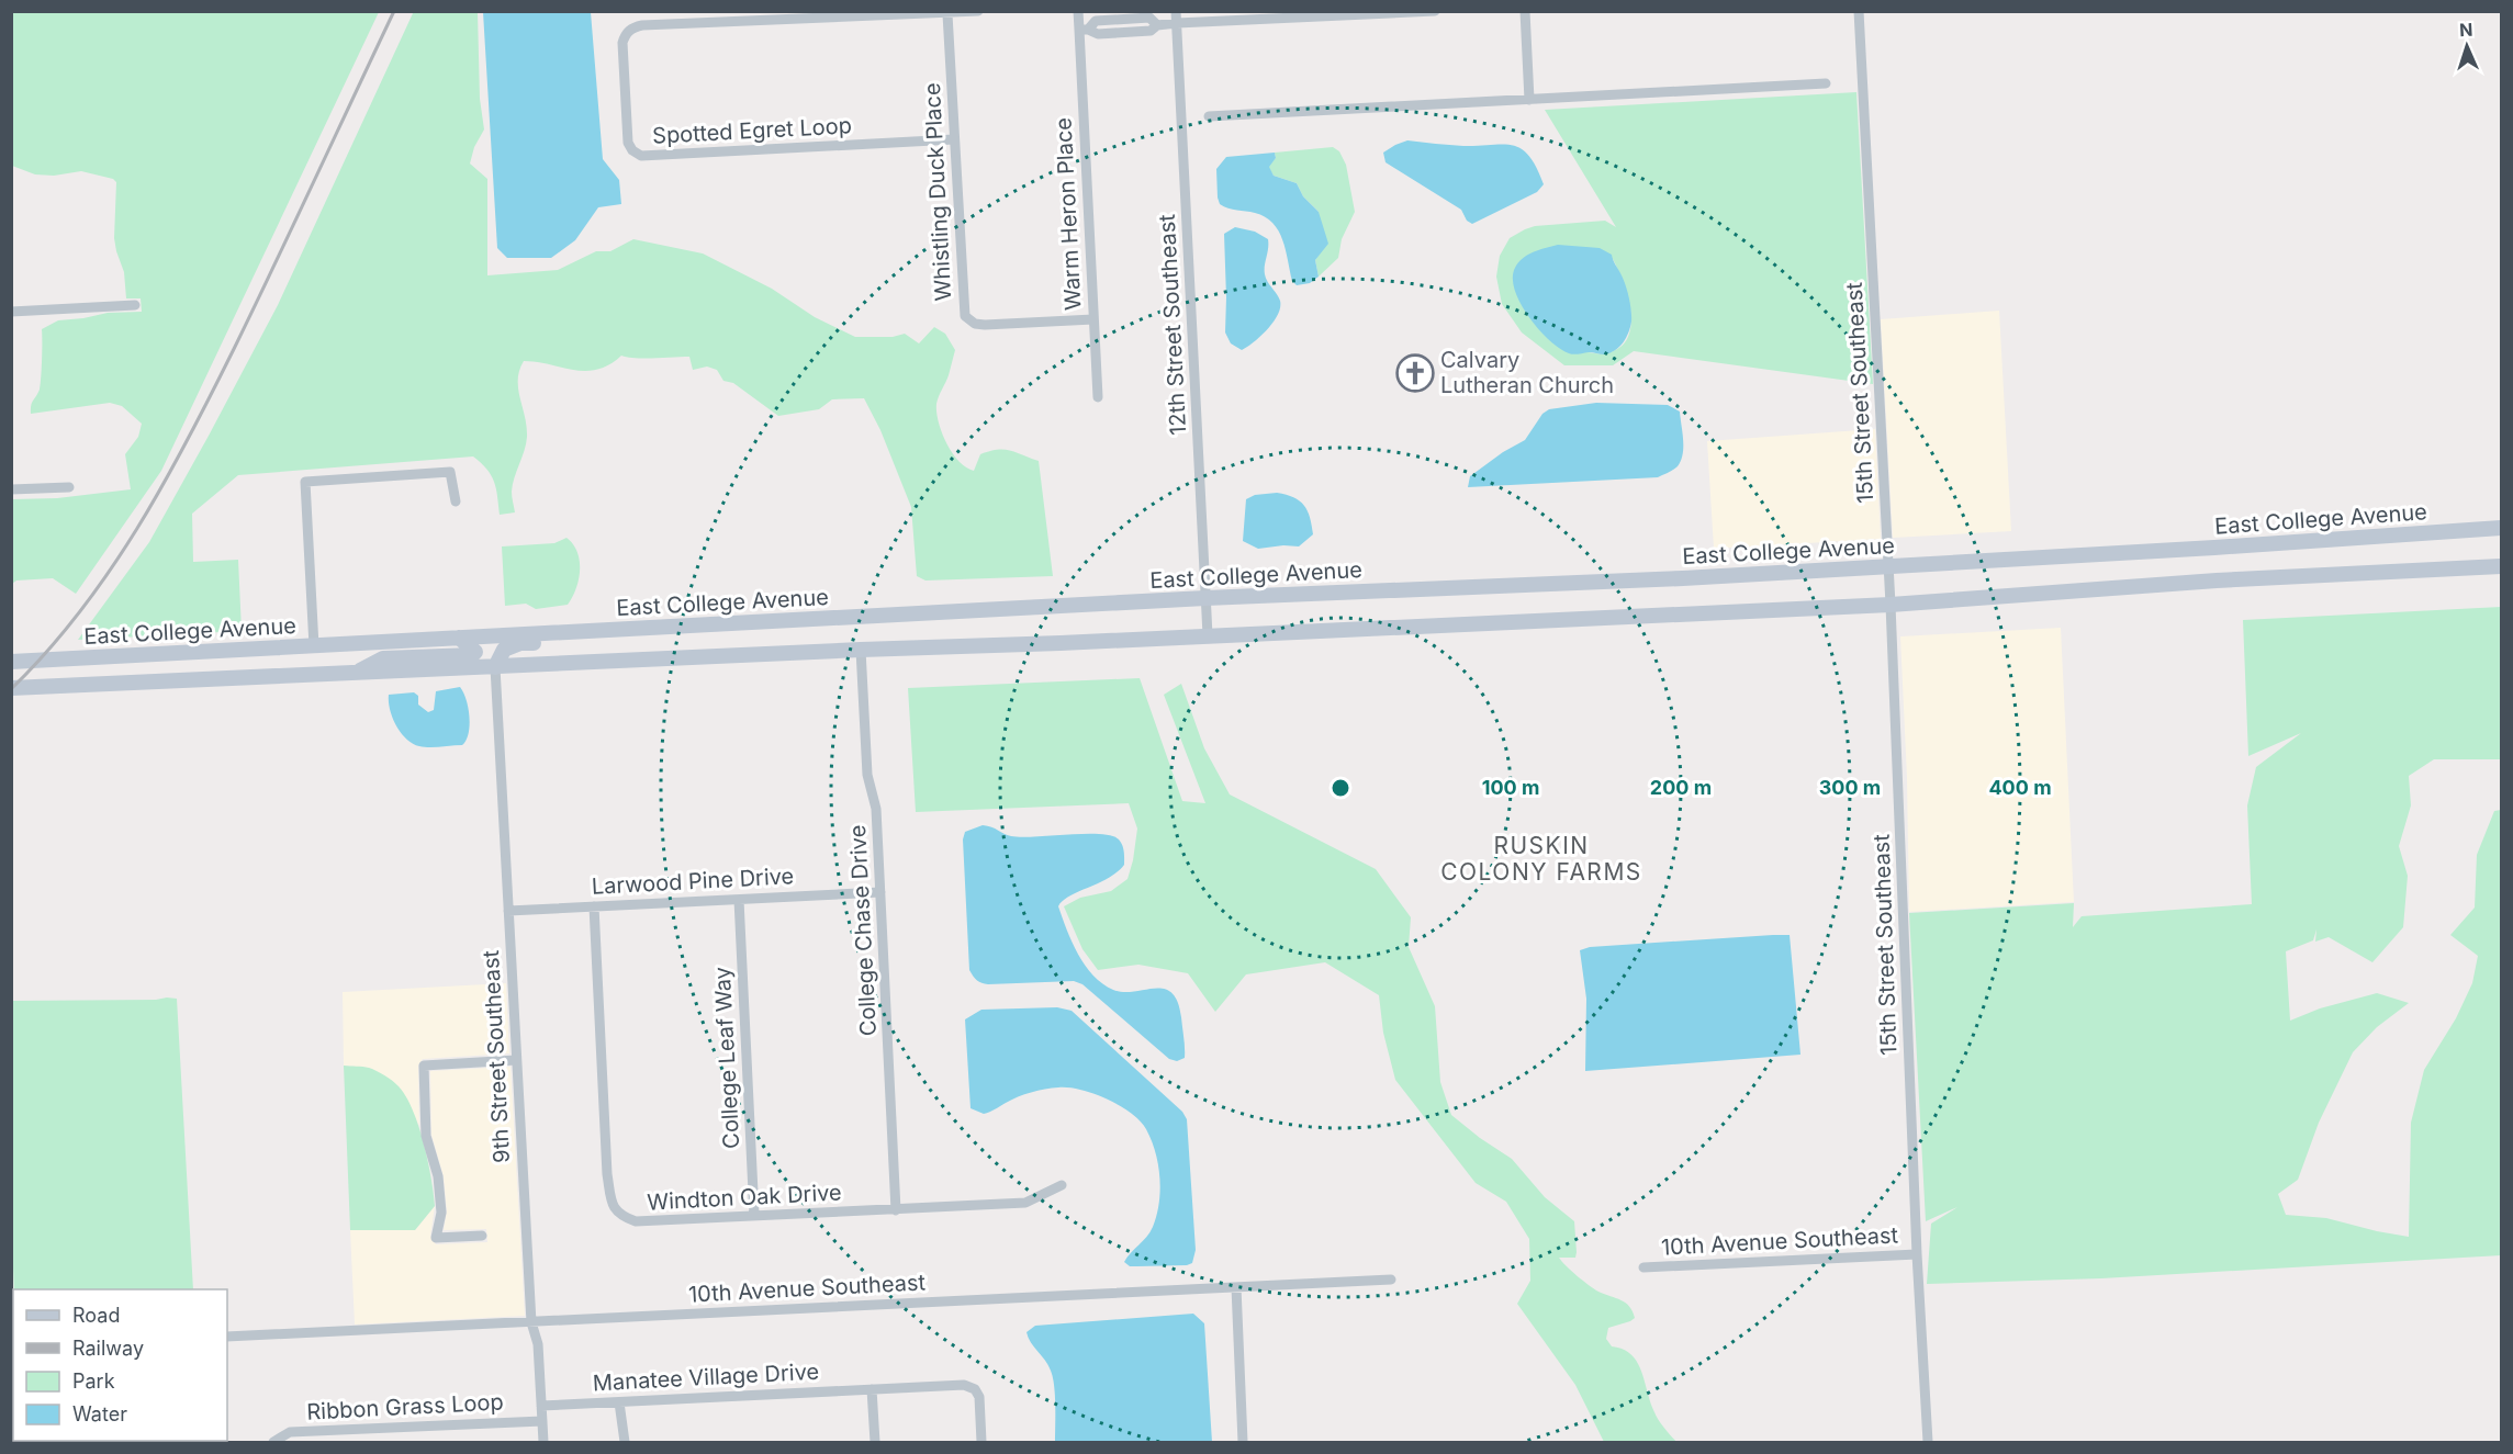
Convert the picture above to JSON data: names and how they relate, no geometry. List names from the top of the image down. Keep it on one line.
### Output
{"streets":{"main road":["East College Avenue"],"street":["Spotted Egret Loop","Whistling Duck Place","Warm Heron Place","12th Street Southeast","15th Street Southeast","Larwood Pine Drive","College Chase Drive","9th Street Southeast","College Leaf Way","Windton Oak Drive","10th Avenue Southeast","Manatee Village Drive","Ribbon Grass Loop"]},"crossings":[["Spotted Egret Loop","Whistling Duck Place"],["Whistling Duck Place","Warm Heron Place"],["12th Street Southeast","East College Avenue"],["15th Street Southeast","East College Avenue"],["15th Street Southeast","10th Avenue Southeast"],["Larwood Pine Drive","College Chase Drive"],["Larwood Pine Drive","9th Street Southeast"],["Larwood Pine Drive","College Leaf Way"],["Larwood Pine Drive","Windton Oak Drive"],["College Chase Drive","Windton Oak Drive"],["9th Street Southeast","10th Avenue Southeast"],["9th Street Southeast","Manatee Village Drive"],["9th Street Southeast","Ribbon Grass Loop"],["College Leaf Way","Windton Oak Drive"]],"districts":["RUSKIN COLONY FARMS"],"places":{"church":["Calvary Lutheran Church"]},"legend":["Road","Railway","Park","Water"],"north":"top","rings":["100 m","200 m","300 m","400 m"]}
